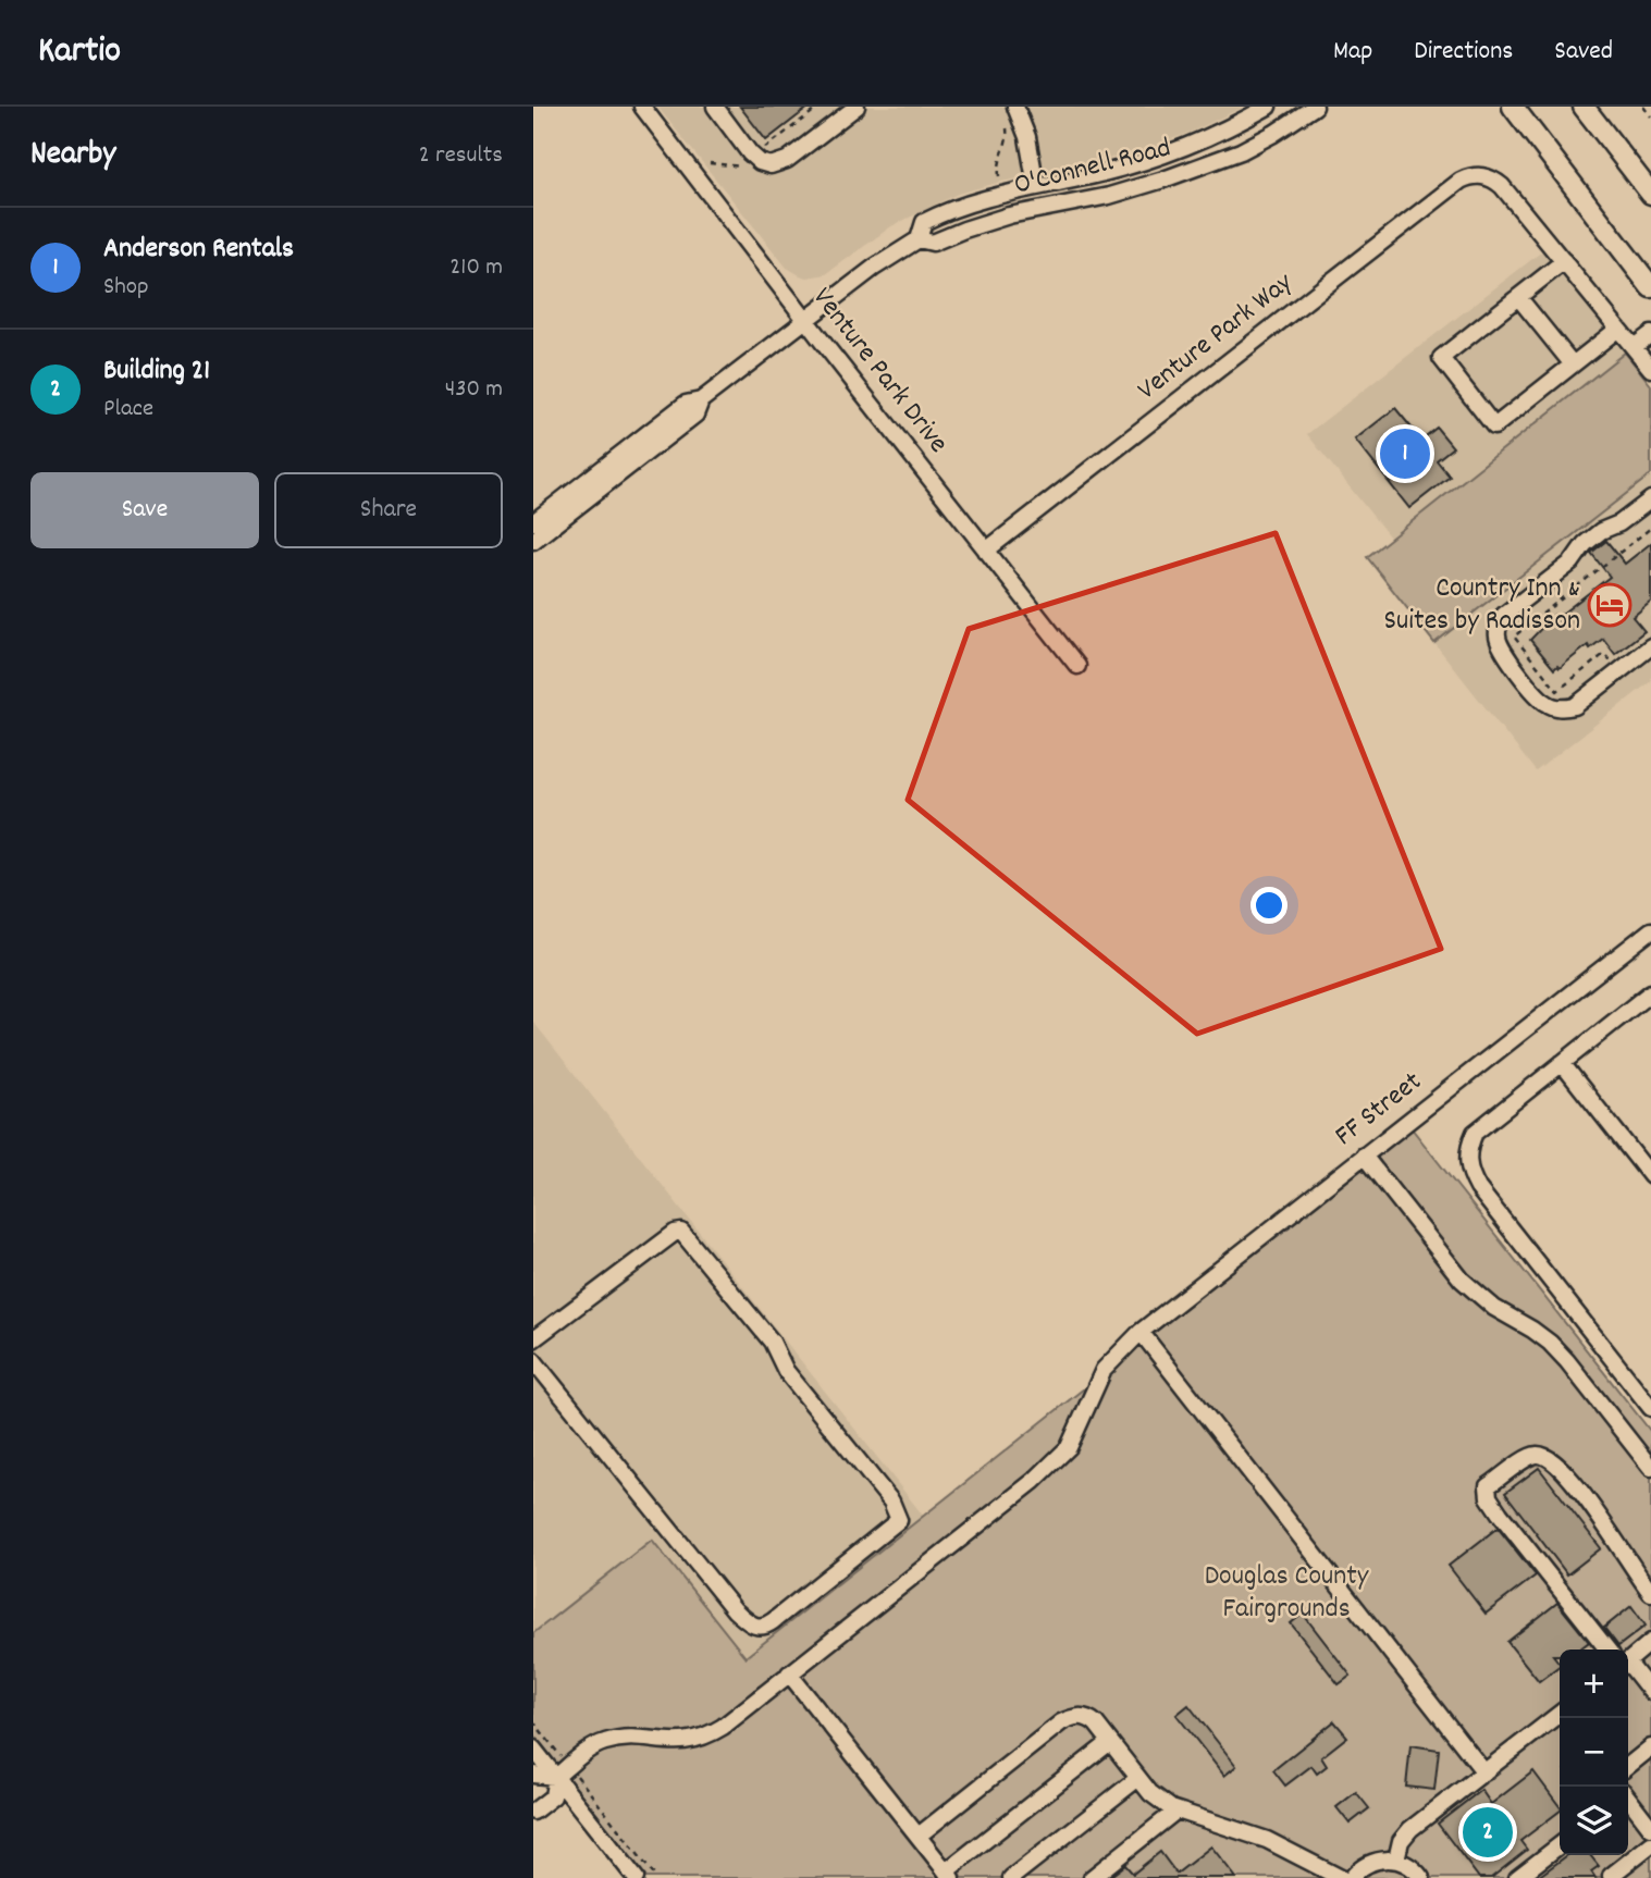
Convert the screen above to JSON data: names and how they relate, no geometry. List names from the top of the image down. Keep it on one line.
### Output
{"streets":{"street":["O'Connell Road","Venture Park Way","Venture Park Drive","FF Street"]},"crossings":[["O'Connell Road","Venture Park Drive"],["Venture Park Way","Venture Park Drive"]],"parks":["Douglas County Fairgrounds"],"places":{"hotel":["Country Inn & Suites by Radisson"]},"page":{"header":"Kartio","nav":["Map","Directions","Saved"],"heading":["Nearby","2 results"],"list":[{"mark":"1","name":"Anderson Rentals","note":"Shop","value":"210 m"},{"mark":"2","name":"Building 21","note":"Place","value":"430 m"}],"pins":["1","2"],"buttons":["Save","Share"],"map_buttons":["+","−"]}}
